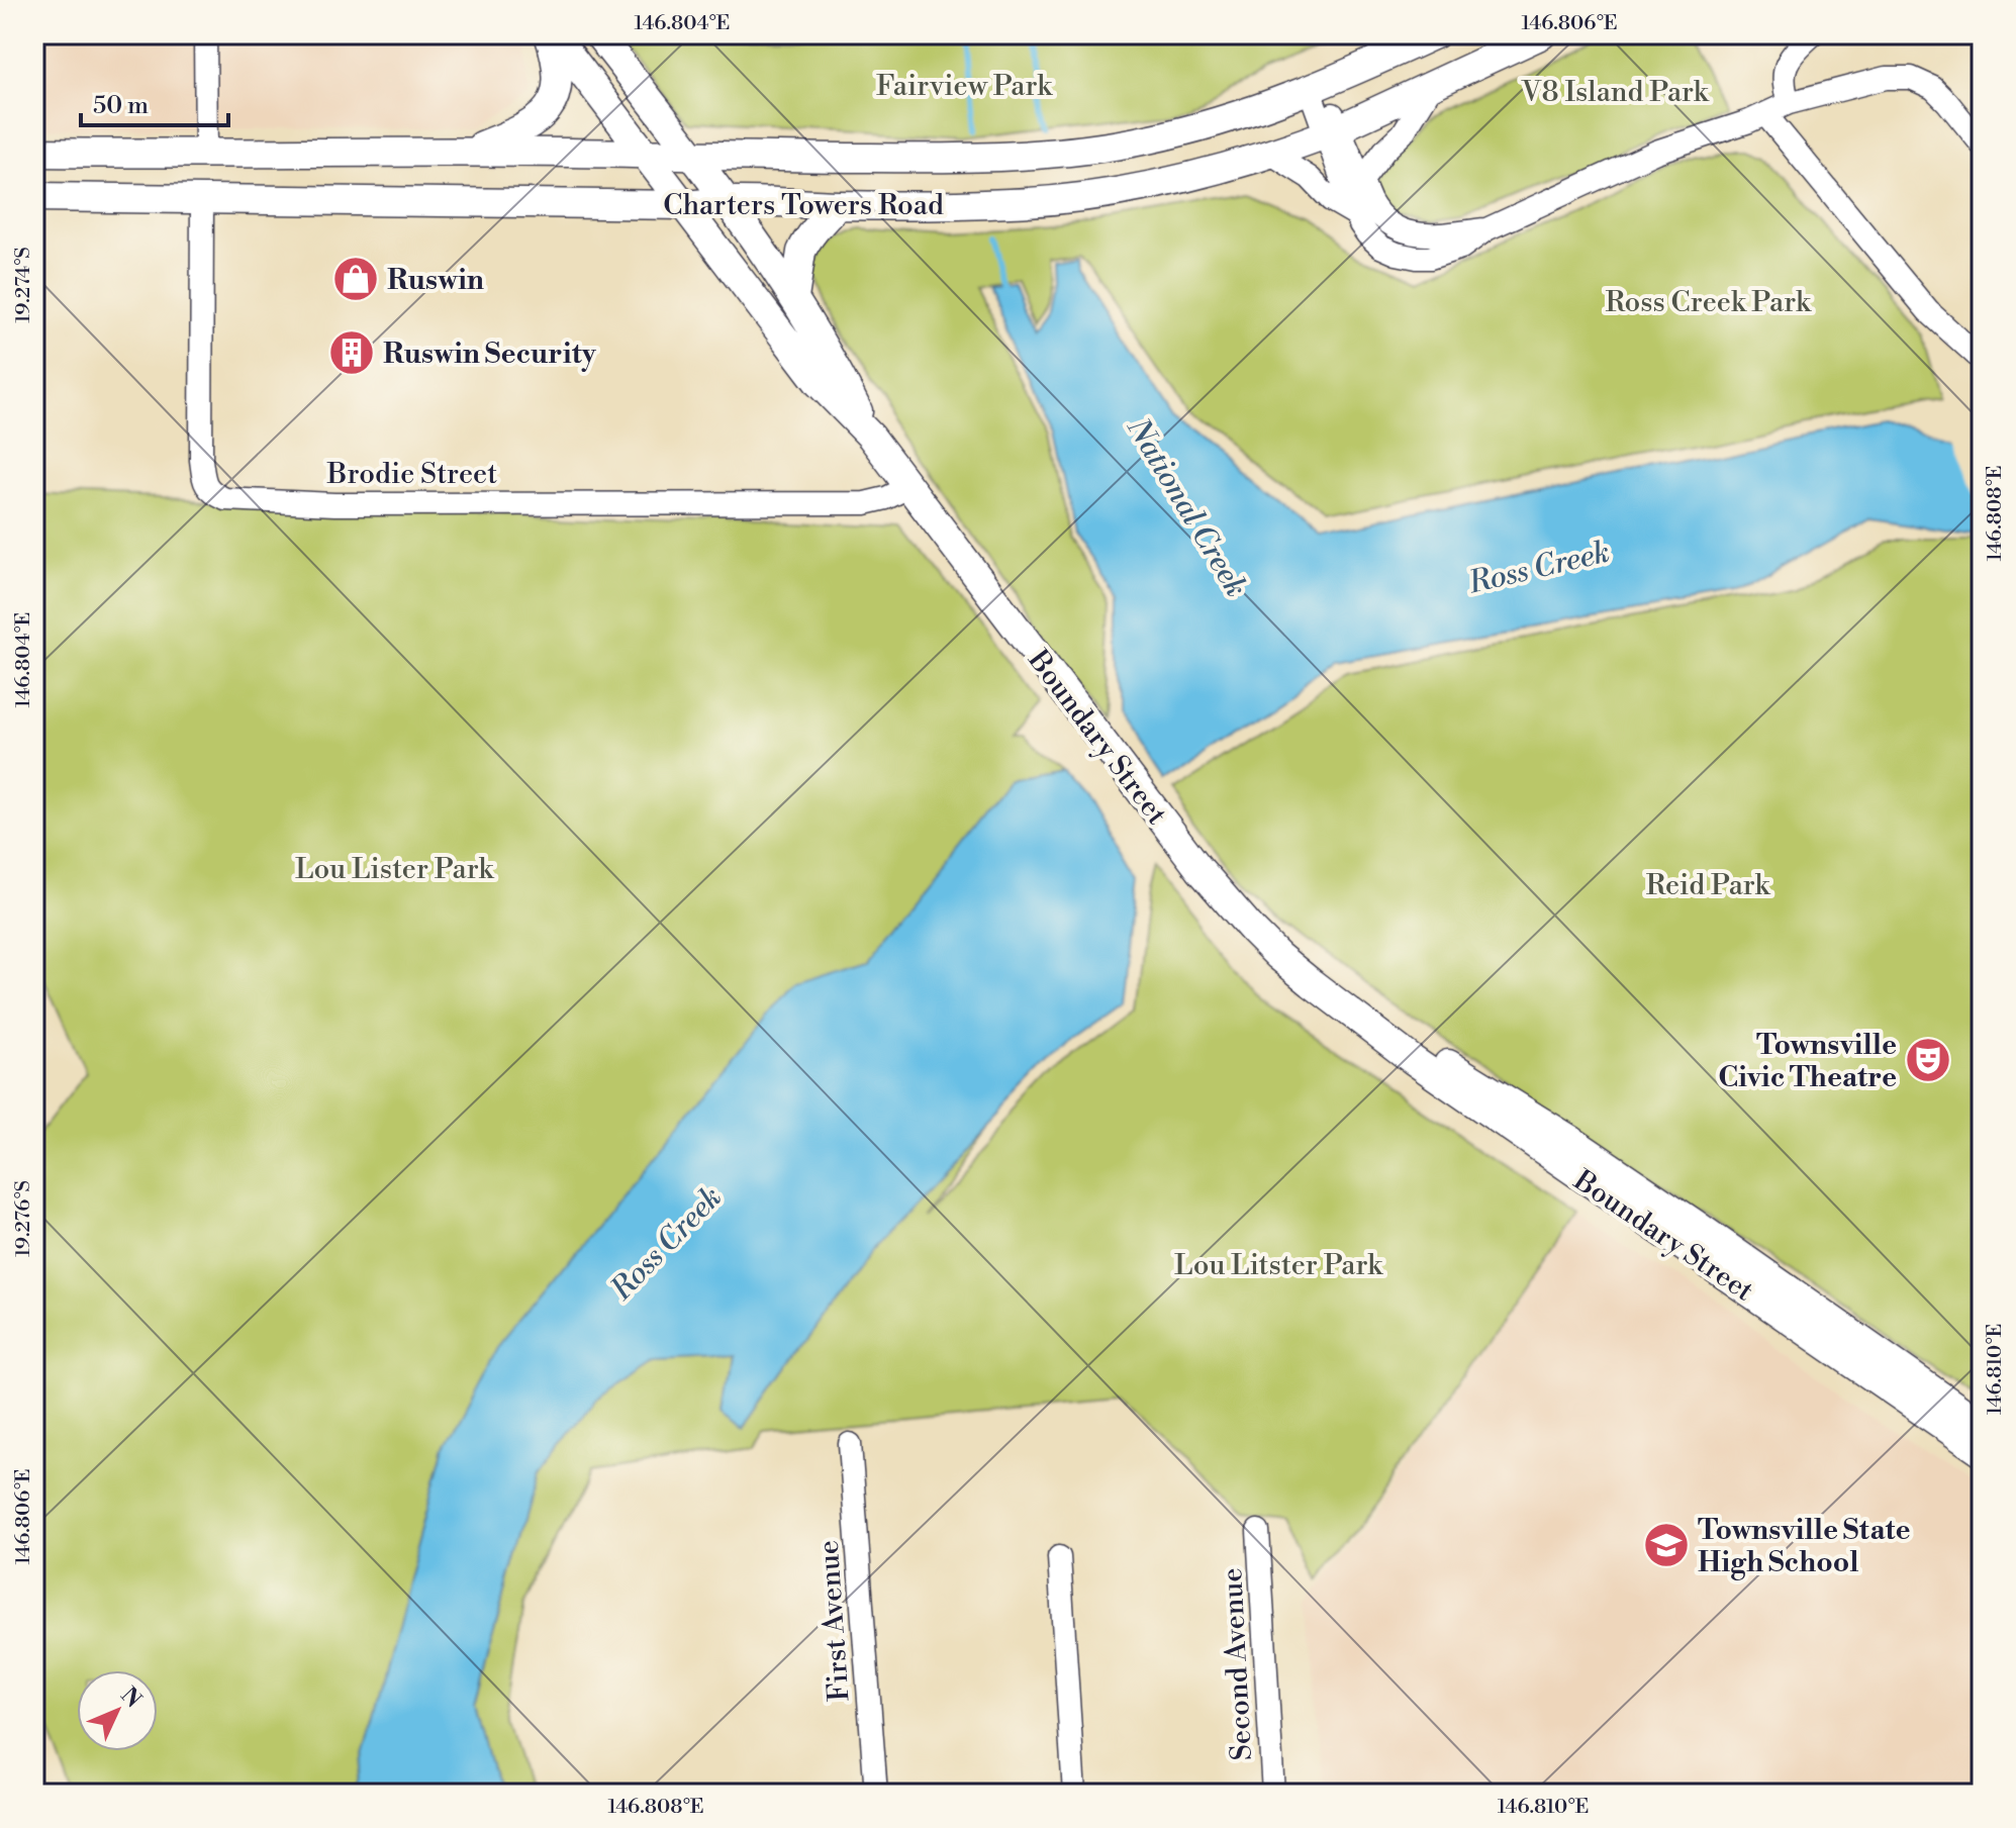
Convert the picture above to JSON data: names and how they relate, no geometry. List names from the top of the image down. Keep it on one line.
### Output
{"streets":{"main road":["Charters Towers Road","Boundary Street"],"street":["Brodie Street","First Avenue","Second Avenue"]},"crossings":[["Charters Towers Road","Brodie Street"],["Charters Towers Road","Boundary Street"],["Brodie Street","Boundary Street"]],"water":["National Creek","Ross Creek"],"parks":["Fairview Park","V8 Island Park","Ross Creek Park","Lou Lister Park","Reid Park","Lou Litster Park"],"places":{"shop":["Ruswin"],"building":["Ruswin Security"],"theatre":["Townsville Civic Theatre"],"school or university":["Townsville State High School"]},"scale_bar":"50 m","north":"top right","coordinates":["146.804°E","146.806°E","19.274°S","146.808°E","19.276°S","146.810°E"]}
